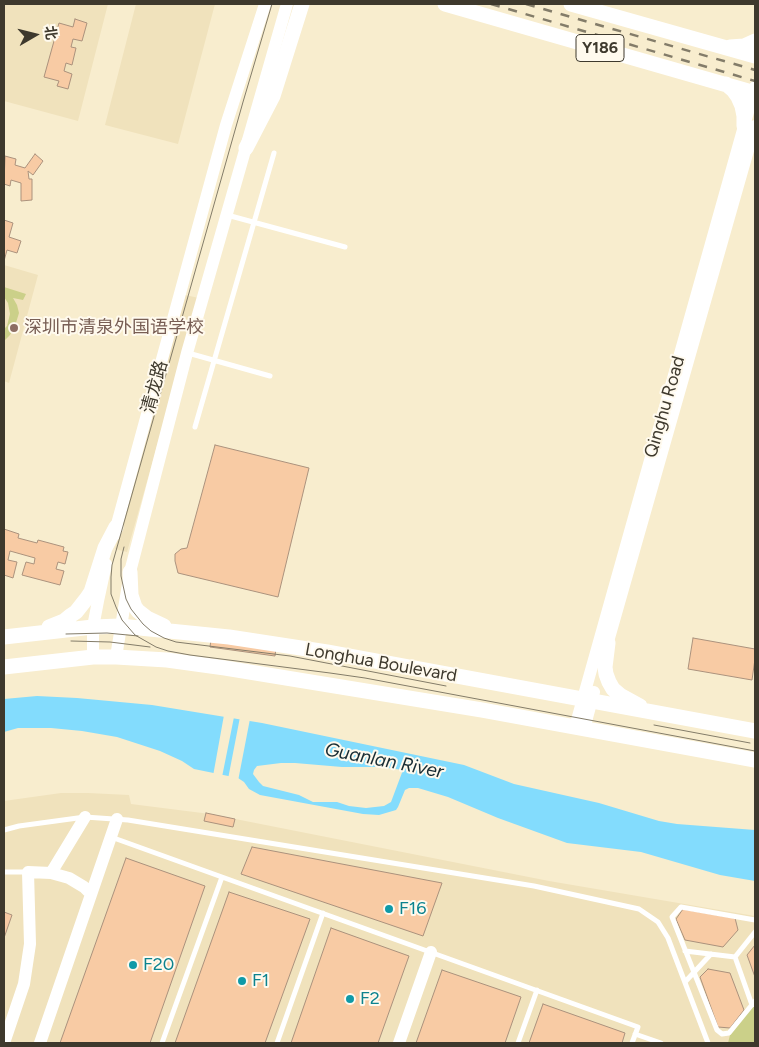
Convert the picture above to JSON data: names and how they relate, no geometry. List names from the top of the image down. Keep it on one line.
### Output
{"streets":{"main road":["Y186","Longhua Boulevard"],"street":["清龙路","Qinghu Road"]},"crossings":[["Y186","Qinghu Road"],["清龙路","Longhua Boulevard"],["Qinghu Road","Longhua Boulevard"]],"water":["Guanlan River"],"places":["深圳市清泉外国语学校","F16","F20","F1","F2"],"north":"right"}
